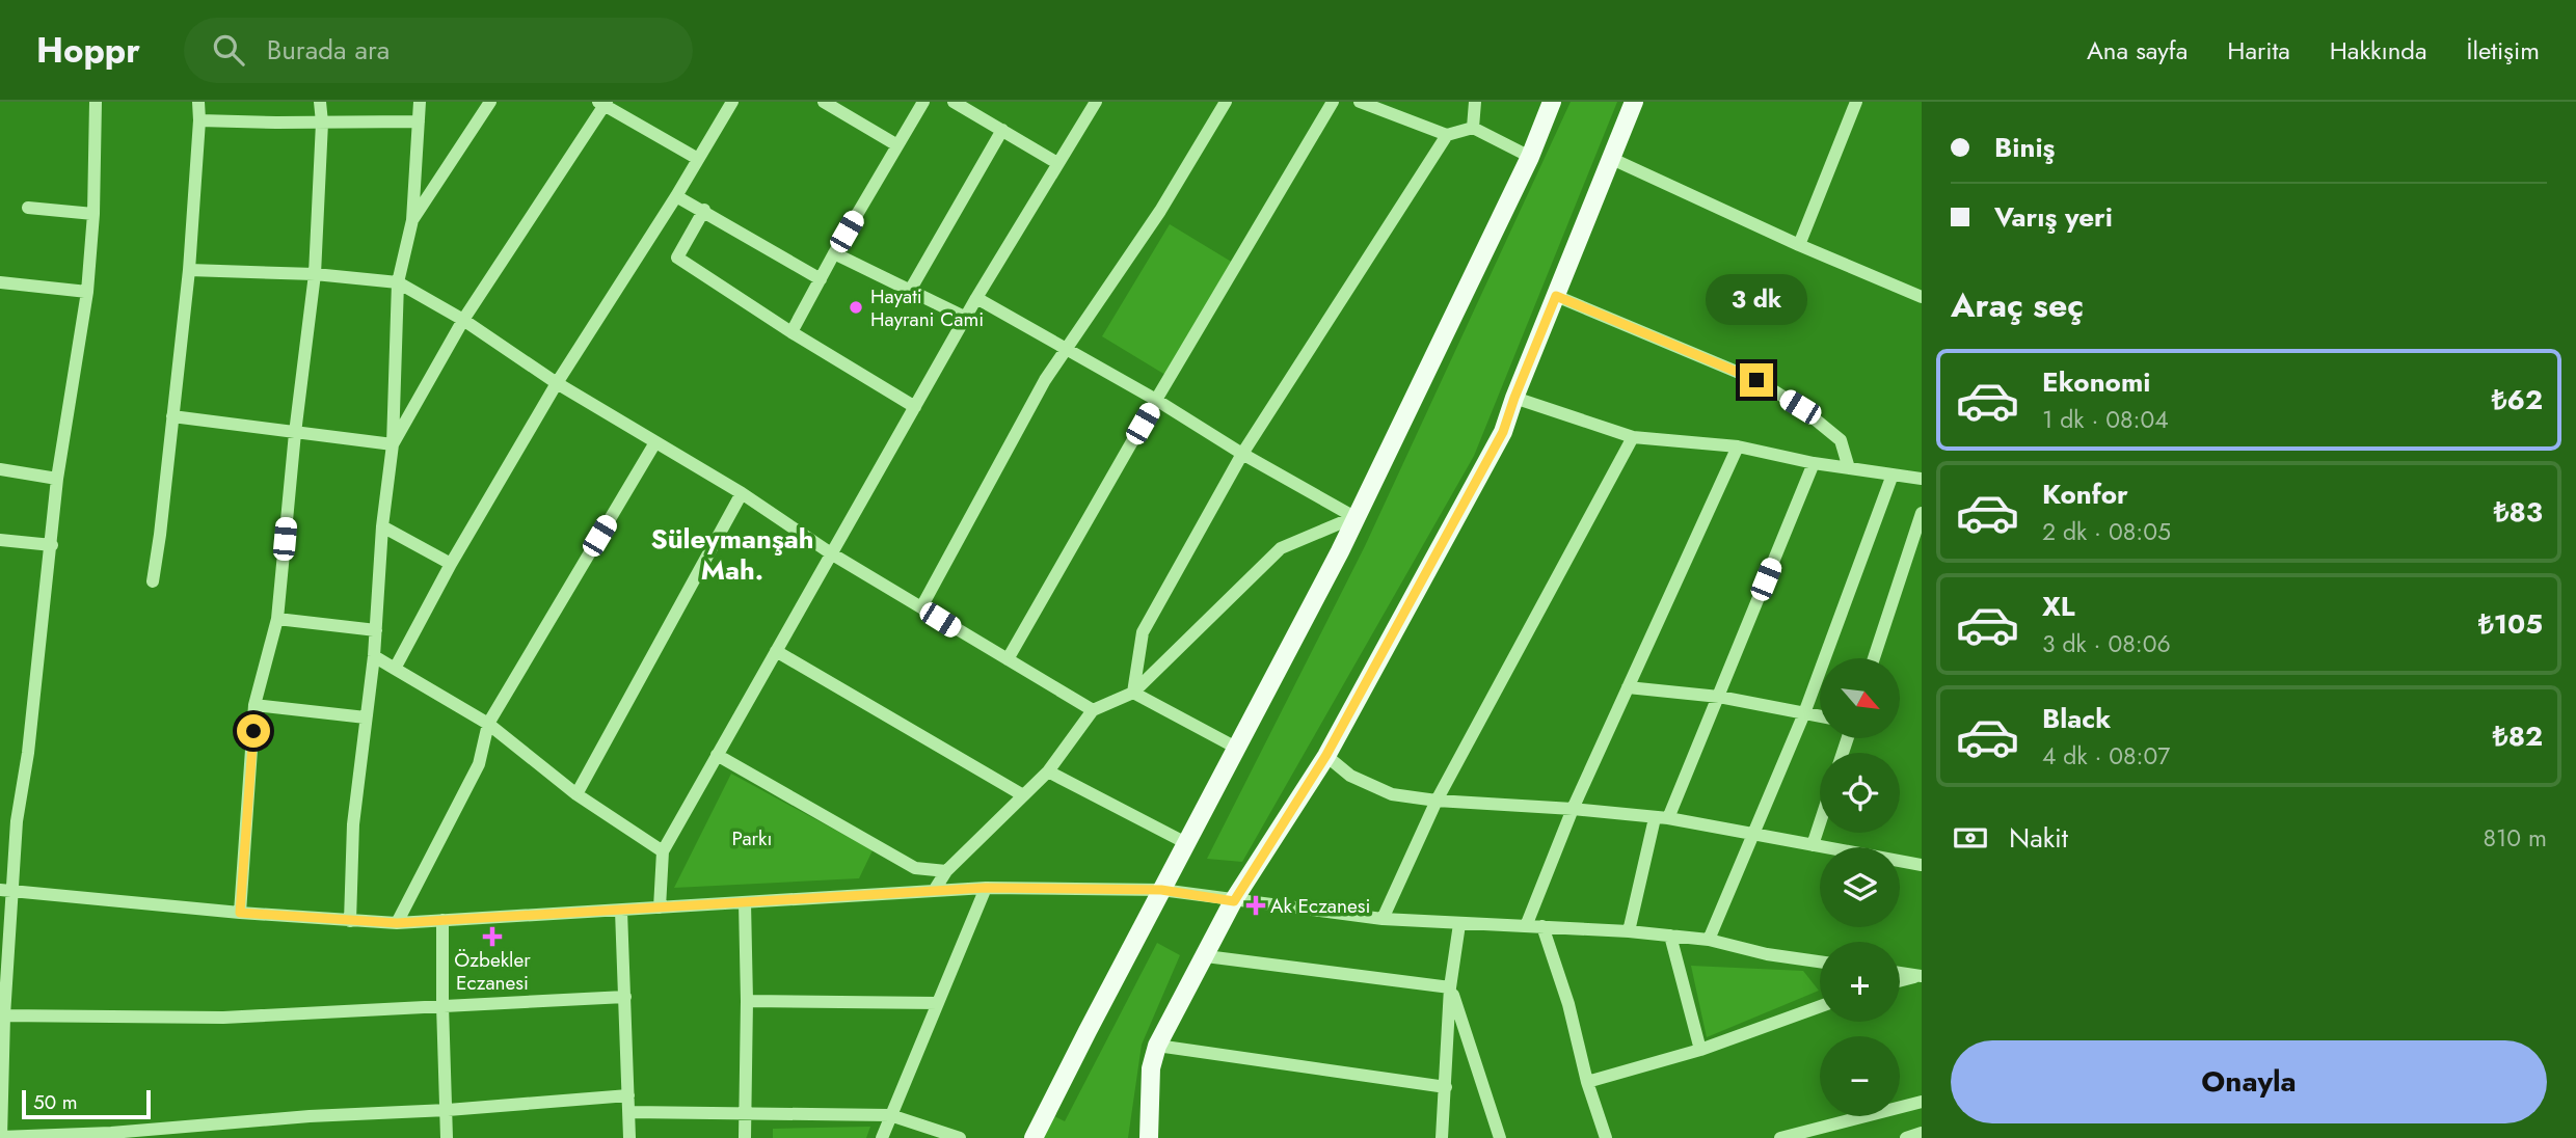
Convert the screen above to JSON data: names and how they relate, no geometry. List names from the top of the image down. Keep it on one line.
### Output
{"districts":["Süleymanşah Mah."],"parks":["Parkı"],"places":{"other":["Hayati Hayrani Cami"],"health":["Ak Eczanesi","Özbekler Eczanesi"]},"scale_bar":"50 m","north":"bottom right","page":{"header":"Hoppr","search":"Burada ara","nav":["Ana sayfa","Harita","Hakkında","İletişim"],"banner":["Biniş","Varış yeri"],"heading":"Araç seç","bubble":"3 dk","list":[{"name":"Ekonomi","note":"1 dk · 08:04","value":"₺62"},{"name":"Konfor","note":"2 dk · 08:05","value":"₺83"},{"name":"XL","note":"3 dk · 08:06","value":"₺105"},{"name":"Black","note":"4 dk · 08:07","value":"₺82"}],"map_buttons":["+","−"],"pay":["Nakit","810 m"],"buttons":"Onayla","scale":"50 m"}}
